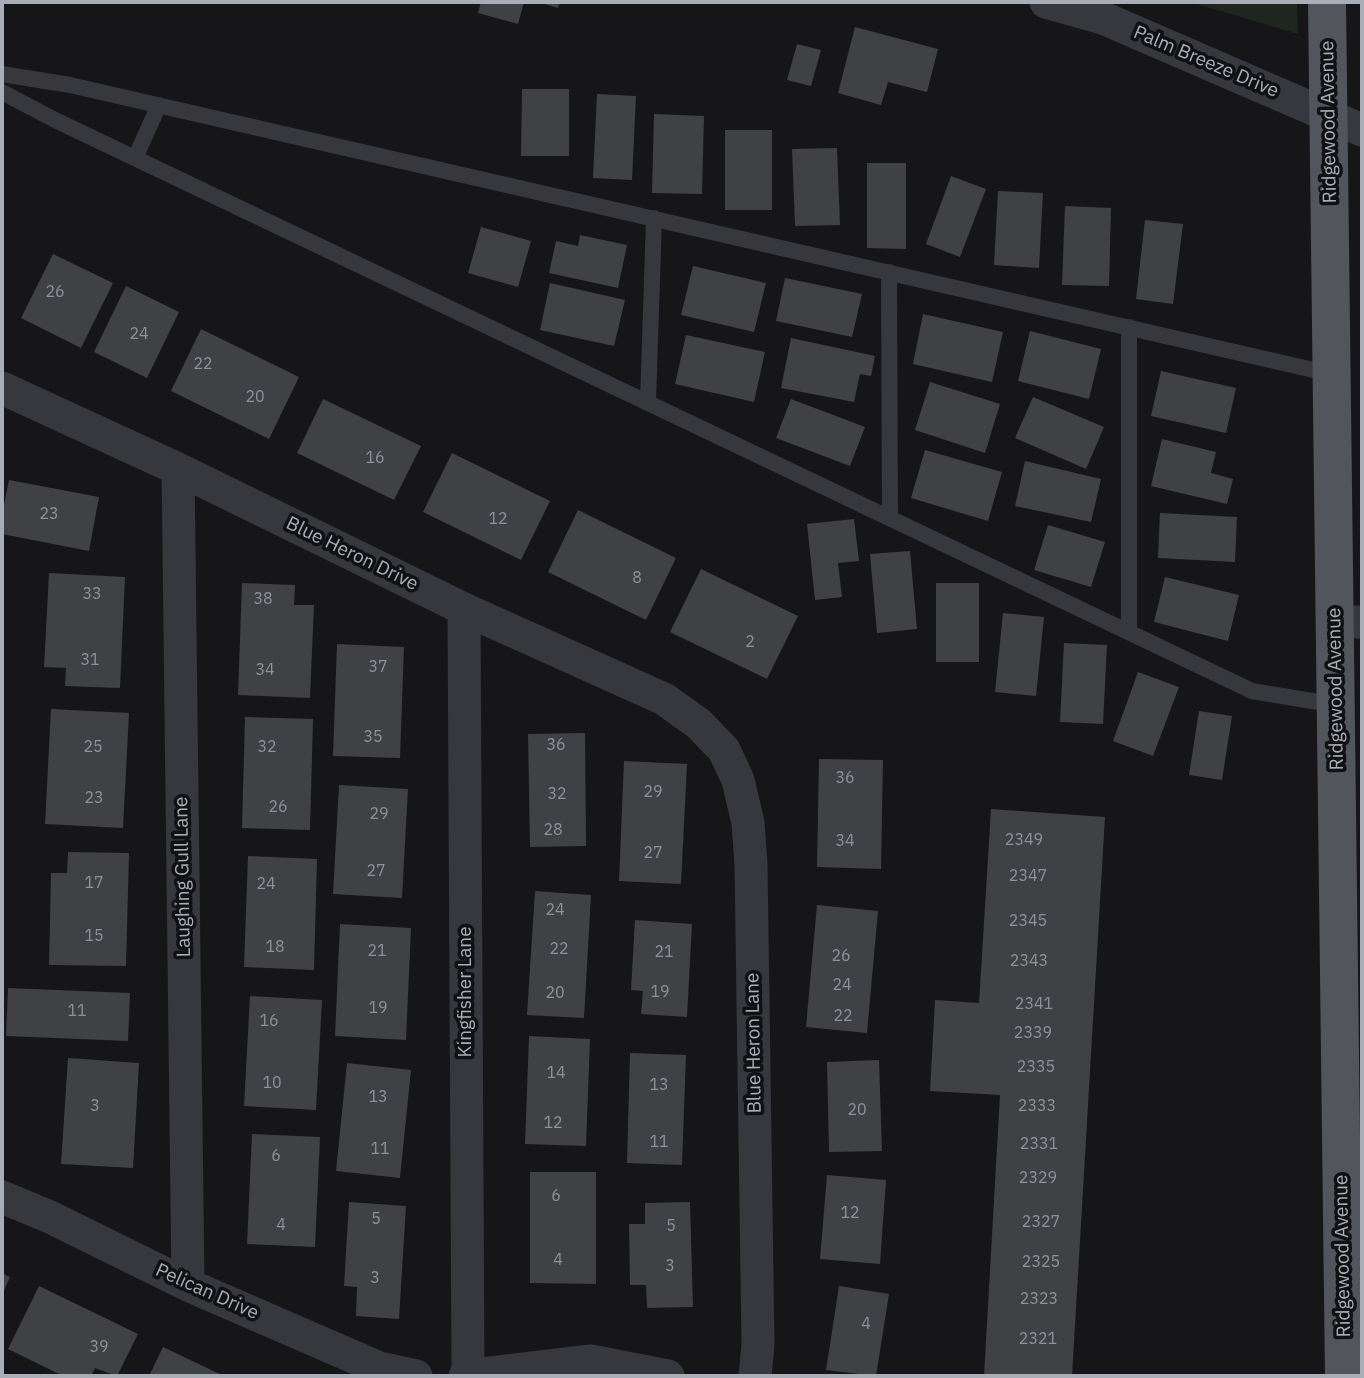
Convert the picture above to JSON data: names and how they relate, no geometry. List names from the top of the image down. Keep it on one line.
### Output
{"streets":{"main road":["Ridgewood Avenue"],"street":["Palm Breeze Drive","Blue Heron Drive","Laughing Gull Lane","Kingfisher Lane","Blue Heron Lane","Pelican Drive"]},"crossings":[["Palm Breeze Drive","Ridgewood Avenue"],["Blue Heron Drive","Laughing Gull Lane"],["Blue Heron Drive","Kingfisher Lane"],["Blue Heron Drive","Blue Heron Lane"],["Laughing Gull Lane","Pelican Drive"]],"house_numbers":["26","24","22","20","16","23","12","8","33","38","2","31","37","34","35","36","25","32","36","29","32","23","26","29","28","2349","34","27","27","2347","17","24","24","2345","15","18","22","21","21","26","2343","24","19","20","2341","19","11","22","16","2339","2335","14","10","13","13","3","2333","20","12","11","2331","11","6","2329","6","12","5","2327","4","5","4","2325","3","3","2323","4","2321","39"]}
